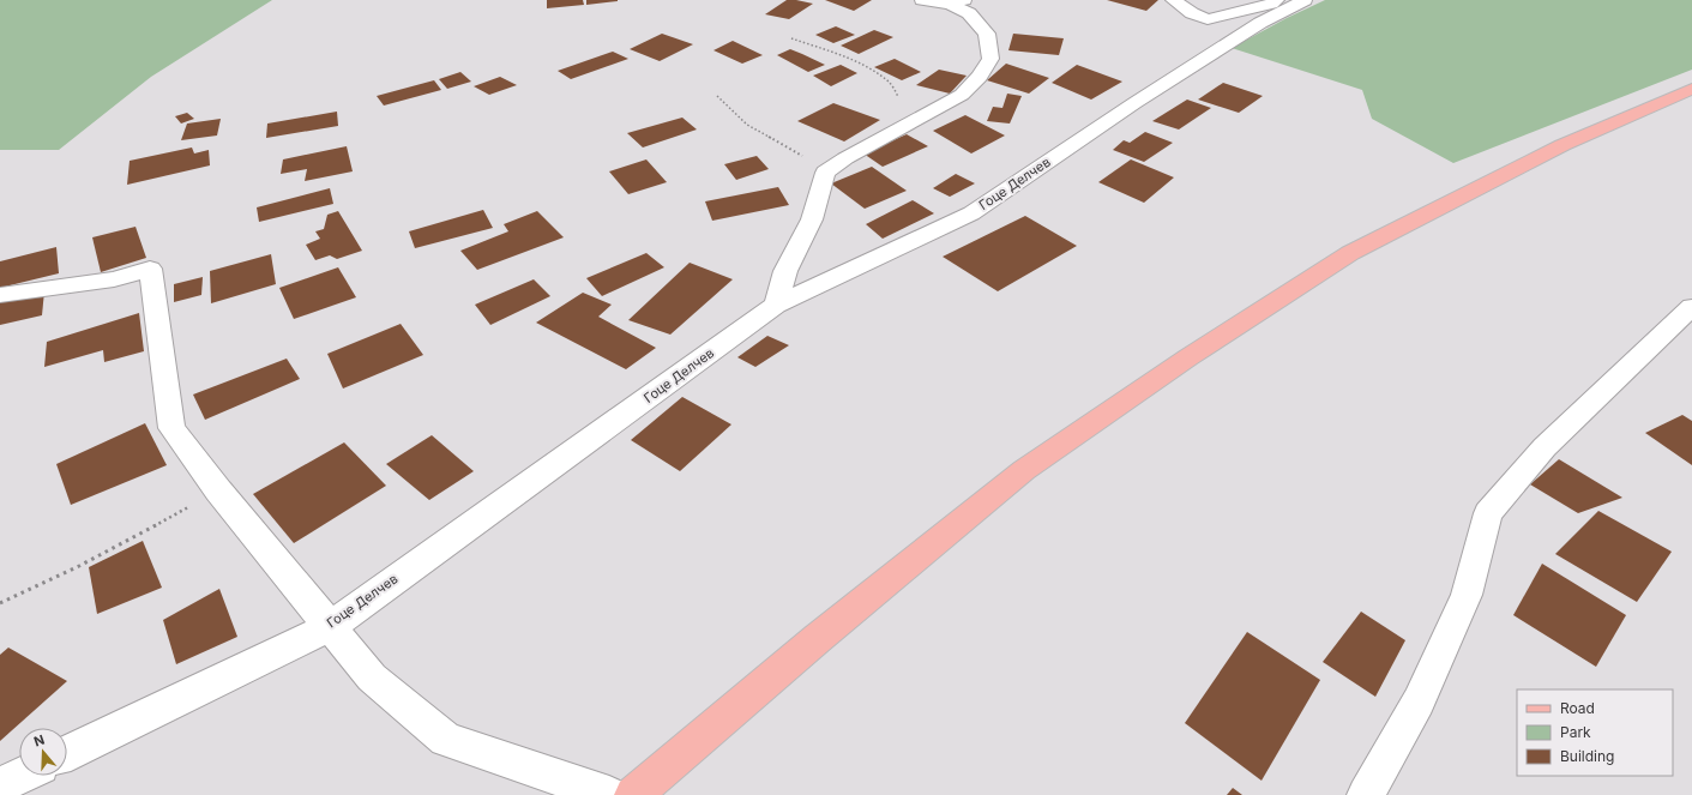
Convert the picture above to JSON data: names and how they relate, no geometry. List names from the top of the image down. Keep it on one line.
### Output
{"streets":{"street":["Гоце Делчев"]},"legend":["Road","Park","Building"],"north":"top"}
